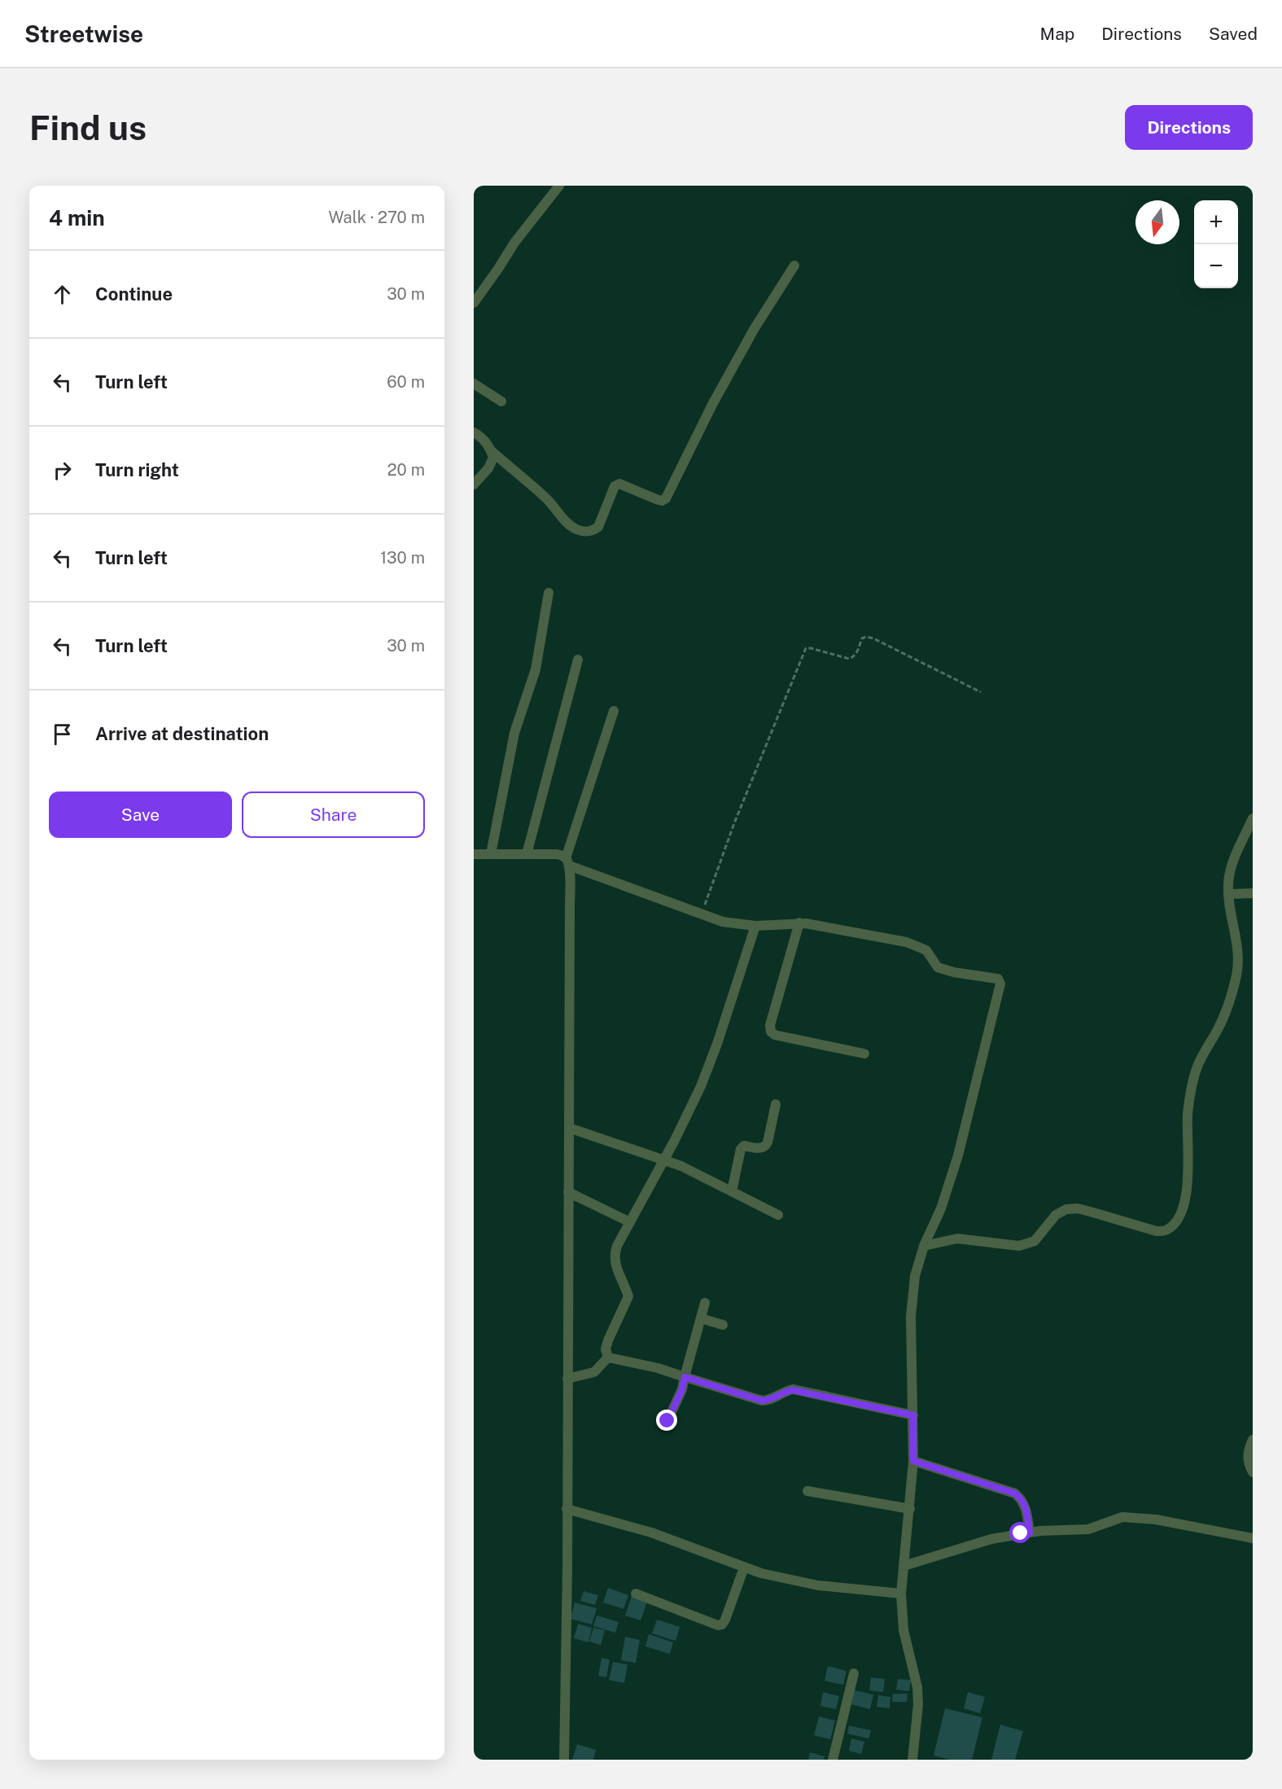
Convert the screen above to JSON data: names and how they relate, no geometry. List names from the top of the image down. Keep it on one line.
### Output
{"north":"bottom","page":{"header":"Streetwise","nav":["Map","Directions","Saved"],"buttons":["Directions",["Save","Share"]],"title":"Find us","heading":["4 min","Walk · 270 m"],"map_buttons":["+","−"],"list":[["Continue","30 m"],["Turn left","60 m"],["Turn right","20 m"],["Turn left","130 m"],["Turn left","30 m"],"Arrive at destination"]}}
